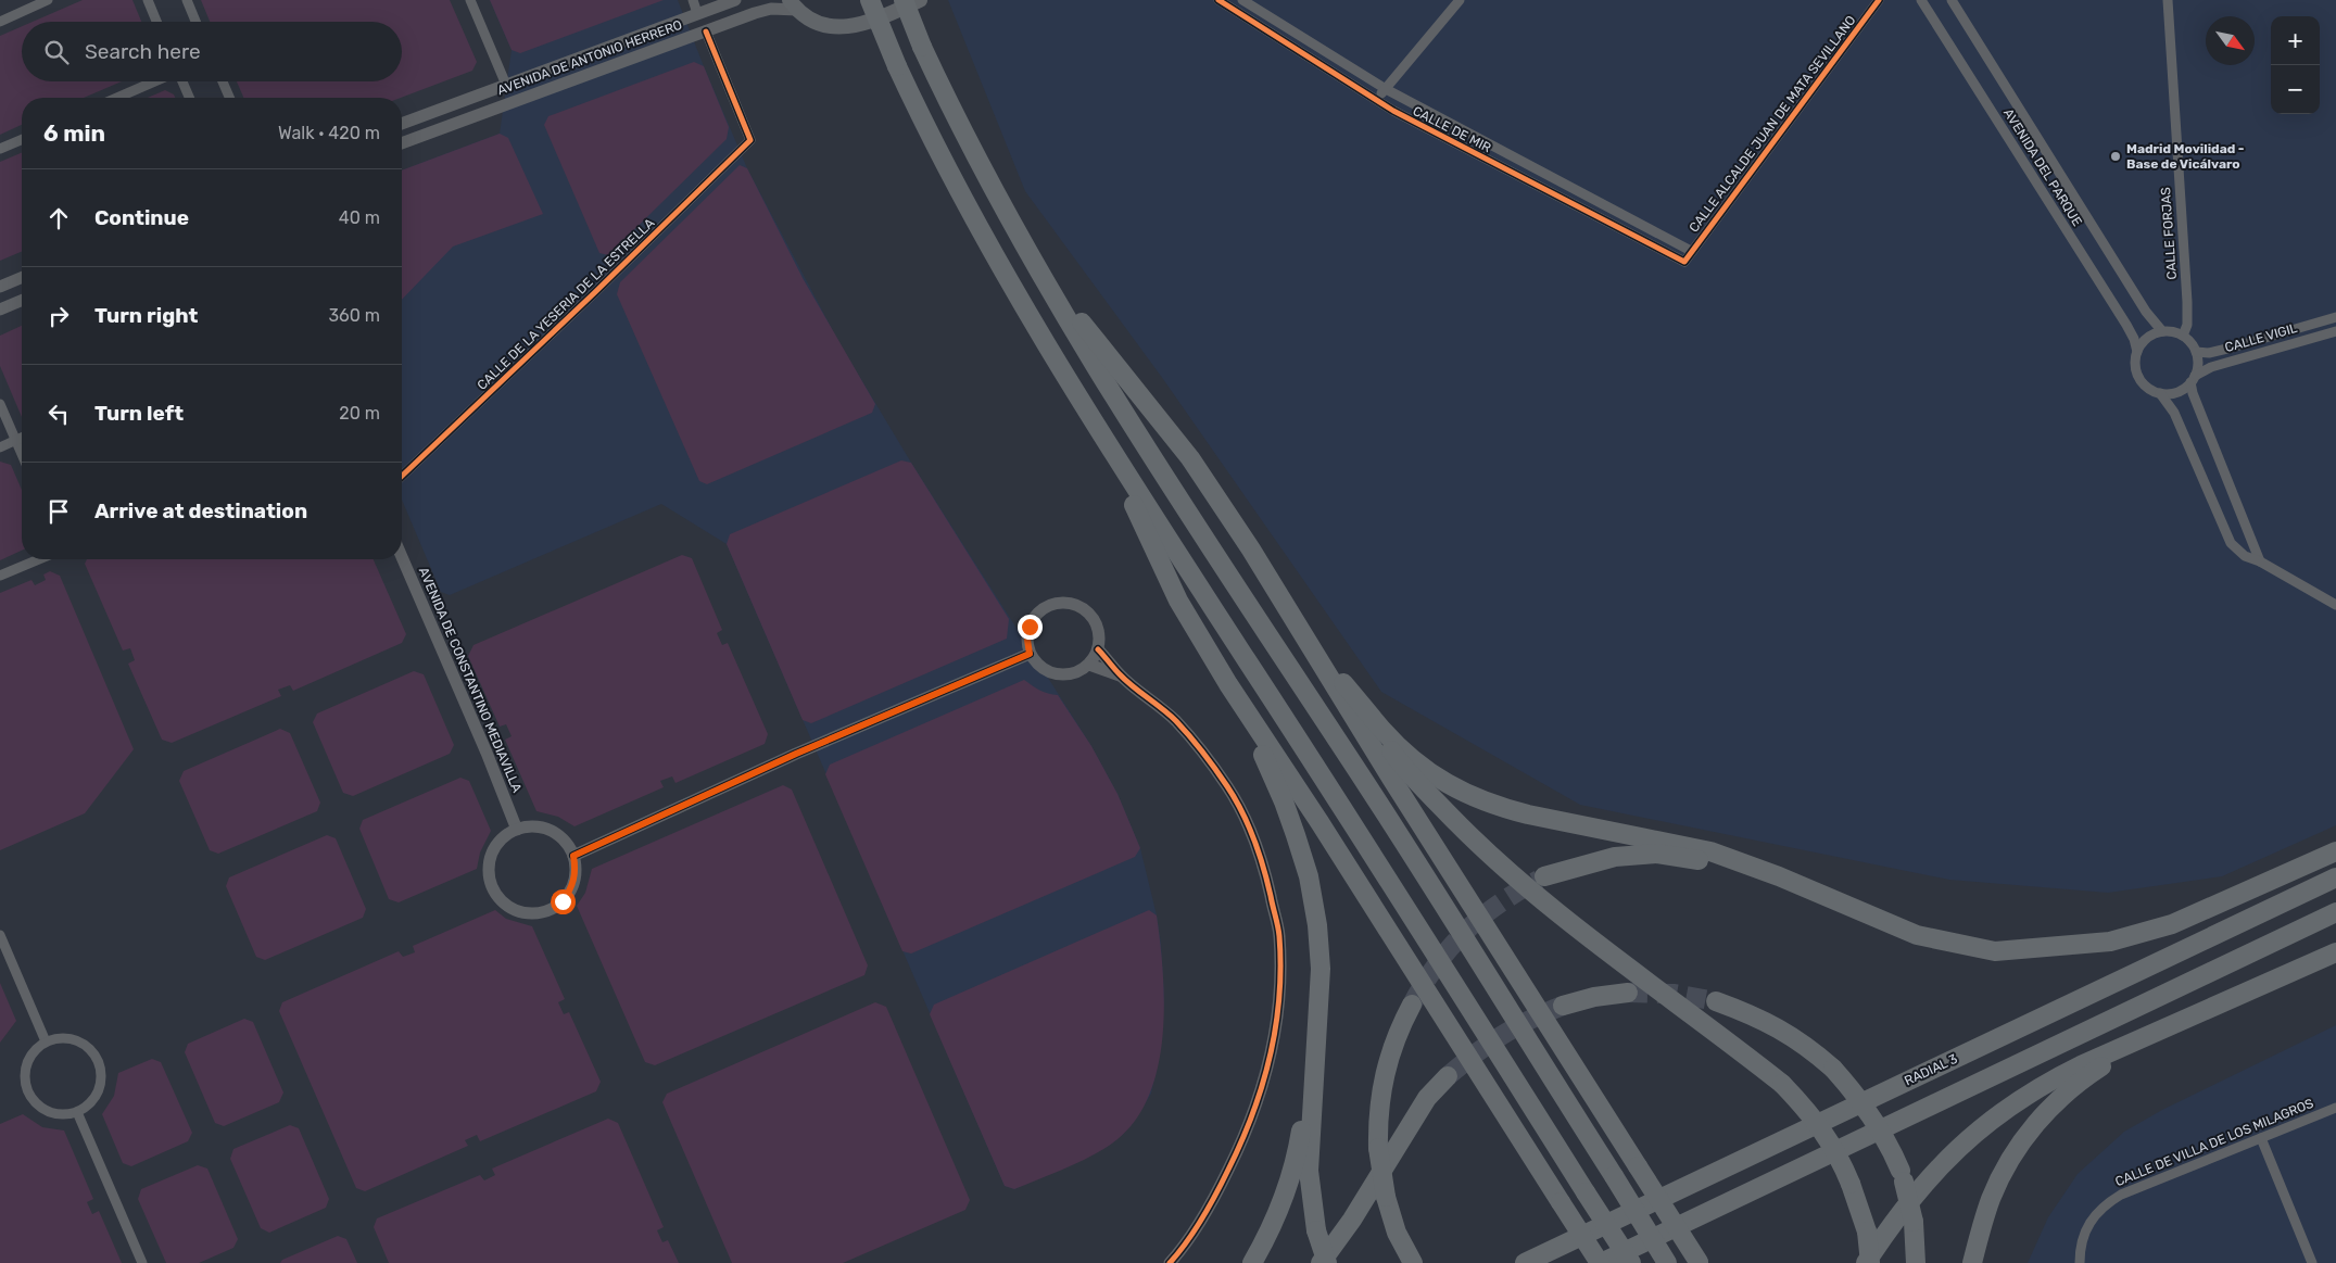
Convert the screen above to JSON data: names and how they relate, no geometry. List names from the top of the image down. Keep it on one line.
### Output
{"streets":{"highway":["RADIAL 3"],"street":["AVENIDA DE ANTONIO HERRERO","CALLE ALCALDE JUAN DE MATA SEVILLANO","CALLE DE MIR","AVENIDA DEL PARQUE","CALLE FORJAS","CALLE DE LA YESERIA DE LA ESTRELLA","CALLE VIGIL","AVENIDA DE CONSTANTINO MEDIAVILLA","CALLE DE VILLA DE LOS MILAGROS"]},"crossings":[["AVENIDA DE ANTONIO HERRERO","CALLE DE LA YESERIA DE LA ESTRELLA"],["CALLE ALCALDE JUAN DE MATA SEVILLANO","CALLE DE MIR"],["AVENIDA DEL PARQUE","CALLE FORJAS"],["AVENIDA DEL PARQUE","CALLE VIGIL"],["CALLE FORJAS","CALLE VIGIL"]],"places":["Madrid Movilidad - Base de Vicálvaro"],"north":"bottom right","page":{"map_buttons":["+","−"],"search":"Search here","heading":["6 min","Walk · 420 m"],"list":[["Continue","40 m"],["Turn right","360 m"],["Turn left","20 m"],"Arrive at destination"]}}
